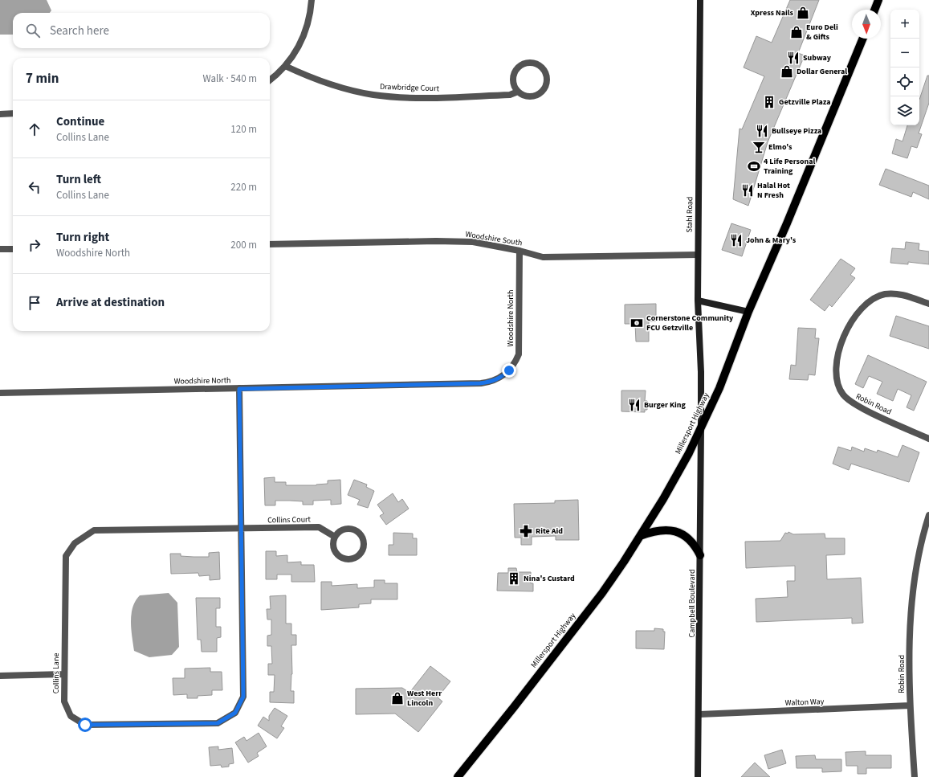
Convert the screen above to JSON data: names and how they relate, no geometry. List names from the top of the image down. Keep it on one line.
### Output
{"streets":{"main road":["Millersport Highway"],"street":["Drawbridge Court","Stahl Road","Woodshire South","Woodshire North","Robin Road","Collins Court","Campbell Boulevard","Collins Lane","Walton Way"]},"crossings":[["Stahl Road","Woodshire South"],["Stahl Road","Millersport Highway"],["Stahl Road","Campbell Boulevard"],["Woodshire South","Woodshire North"],["Woodshire North","Collins Lane"],["Robin Road","Walton Way"],["Millersport Highway","Campbell Boulevard"],["Collins Court","Collins Lane"],["Campbell Boulevard","Walton Way"]],"places":{"shop":["Xpress Nails","Euro Deli & Gifts","Dollar General","West Herr Lincoln"],"restaurant":["Subway","Bullseye Pizza","Halal Hot N Fresh","John & Mary's","Burger King"],"building":["Getzville Plaza","Nina's Custard"],"bar":["Elmo's"],"sports":["4 Life Personal Training"],"bank":["Cornerstone Community FCU Getzville"],"pharmacy":["Rite Aid"]},"north":"bottom","page":{"map_buttons":["+","−"],"search":"Search here","heading":["7 min","Walk · 540 m"],"list":[["Continue","Collins Lane","120 m"],["Turn left","Collins Lane","220 m"],["Turn right","Woodshire North","200 m"],"Arrive at destination"]}}
